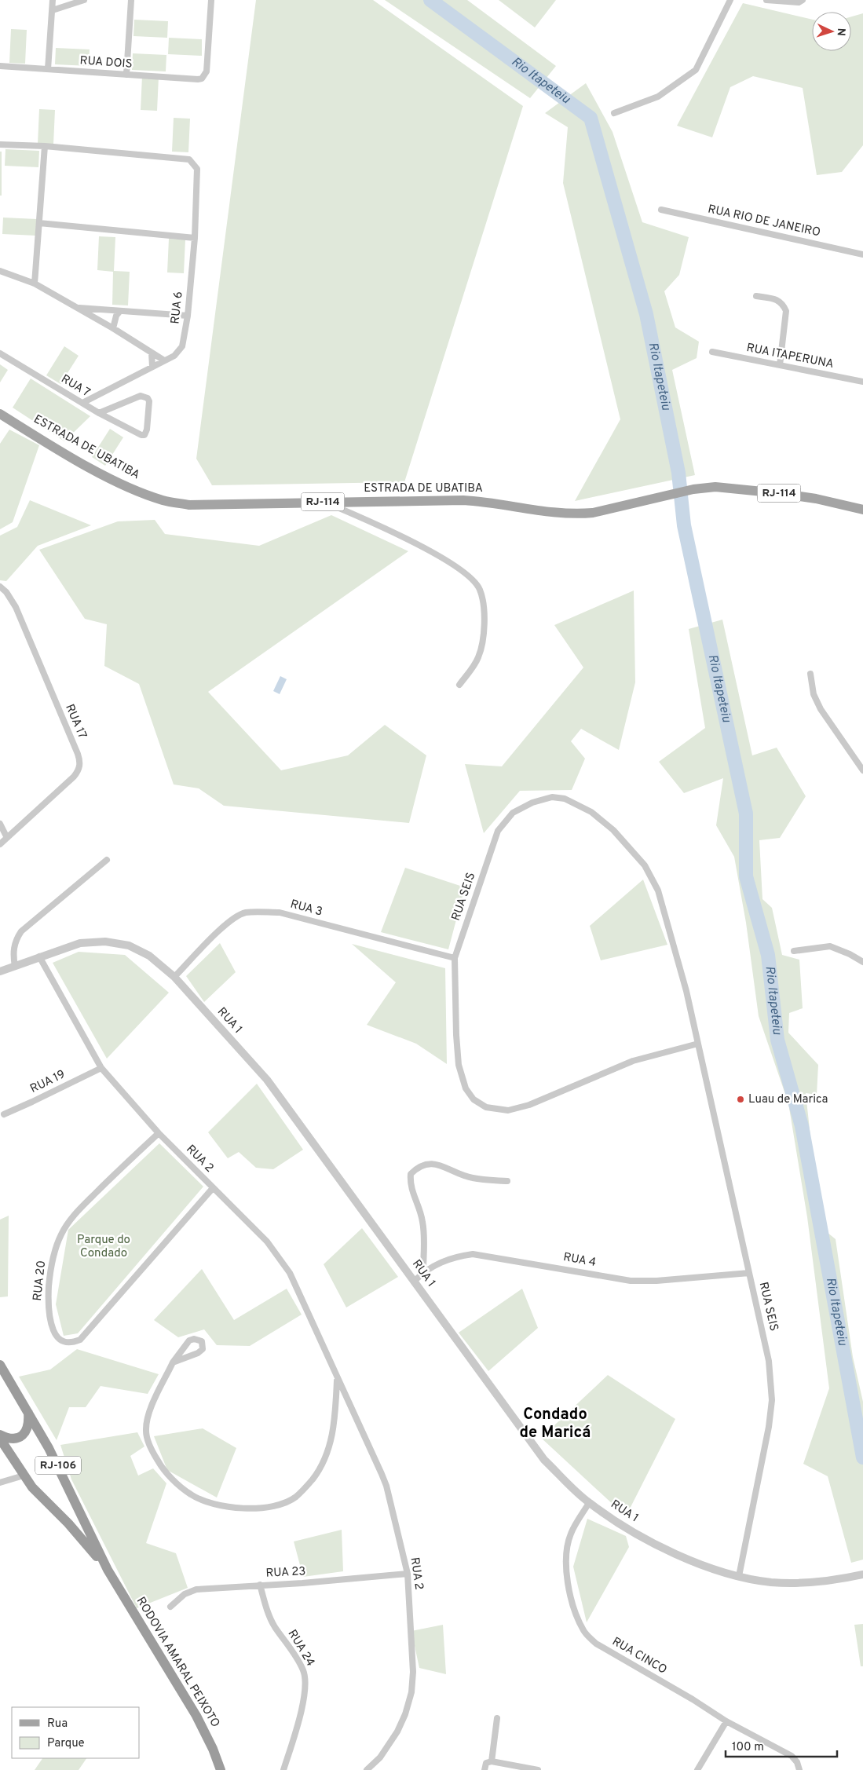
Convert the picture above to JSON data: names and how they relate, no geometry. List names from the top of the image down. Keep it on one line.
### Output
{"streets":{"highway":["RJ-106","RODOVIA AMARAL PEIXOTO"],"main road":["ESTRADA DE UBATIBA","RJ-114"],"street":["RUA DOIS","RUA RIO DE JANEIRO","RUA 6","RUA ITAPERUNA","RUA 7","RUA 17","RUA SEIS","RUA 3","RUA 1","RUA 19","RUA 2","RUA 4","RUA 20","RUA 23","RUA 24","RUA CINCO"]},"crossings":[["RUA 6","RUA 7"],["RUA SEIS","RUA 3"],["RUA SEIS","RUA 1"],["RUA SEIS","RUA 4"],["RUA 3","RUA 1"],["RUA 1","RUA 2"],["RUA 1","RUA 4"],["RUA 1","RUA CINCO"],["RUA 19","RUA 2"],["RUA 2","RUA 20"],["RUA 2","RUA 23"],["RUA 23","RUA 24"]],"districts":["Condado de Maricá"],"water":["Rio Itapeteiu"],"parks":["Parque do Condado"],"places":["Luau de Marica"],"legend":["Rua","Parque"],"scale_bar":"100 m","north":"right"}
